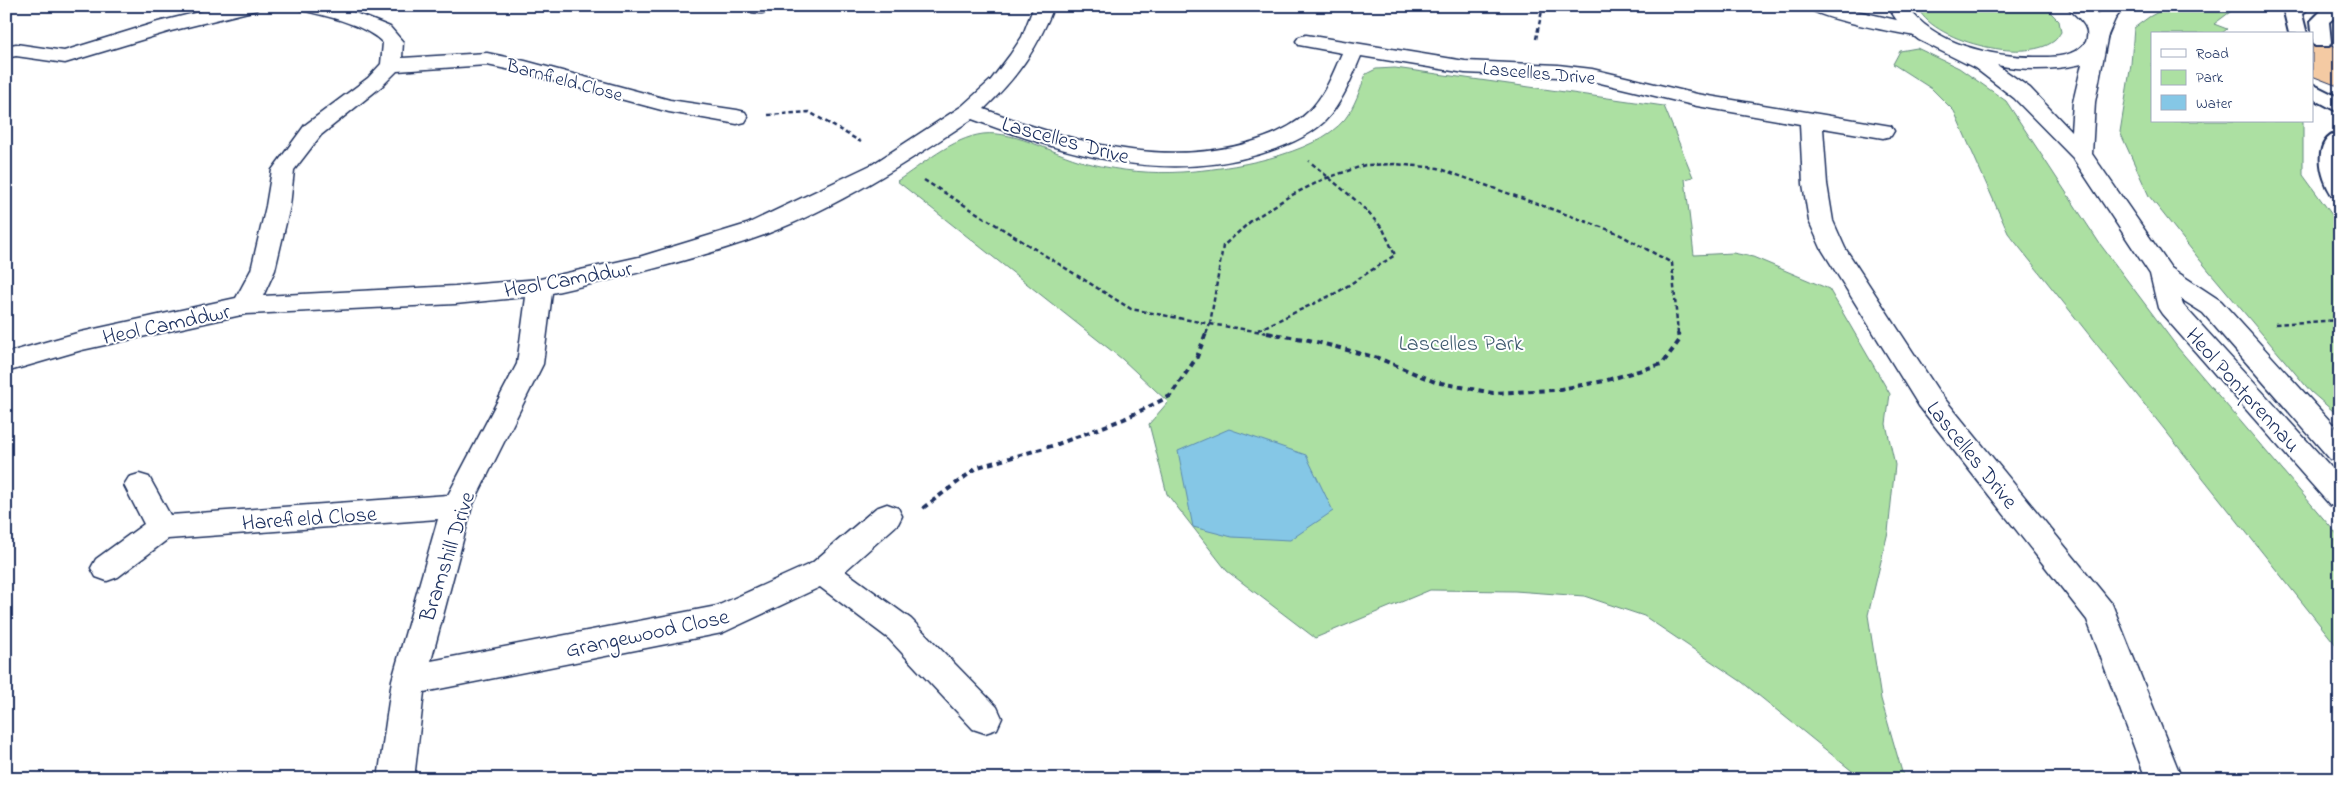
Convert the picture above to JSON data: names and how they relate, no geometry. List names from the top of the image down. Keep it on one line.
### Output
{"streets":{"street":["Lascelles Drive","Barnfield Close","Heol Camddwr","Heol Pontprennau","Harefield Close","Bramshill Drive","Grangewood Close"]},"crossings":[["Lascelles Drive","Heol Camddwr"],["Heol Camddwr","Bramshill Drive"],["Harefield Close","Bramshill Drive"],["Bramshill Drive","Grangewood Close"]],"parks":["Lascelles Park"],"legend":["Road","Park","Water"]}
